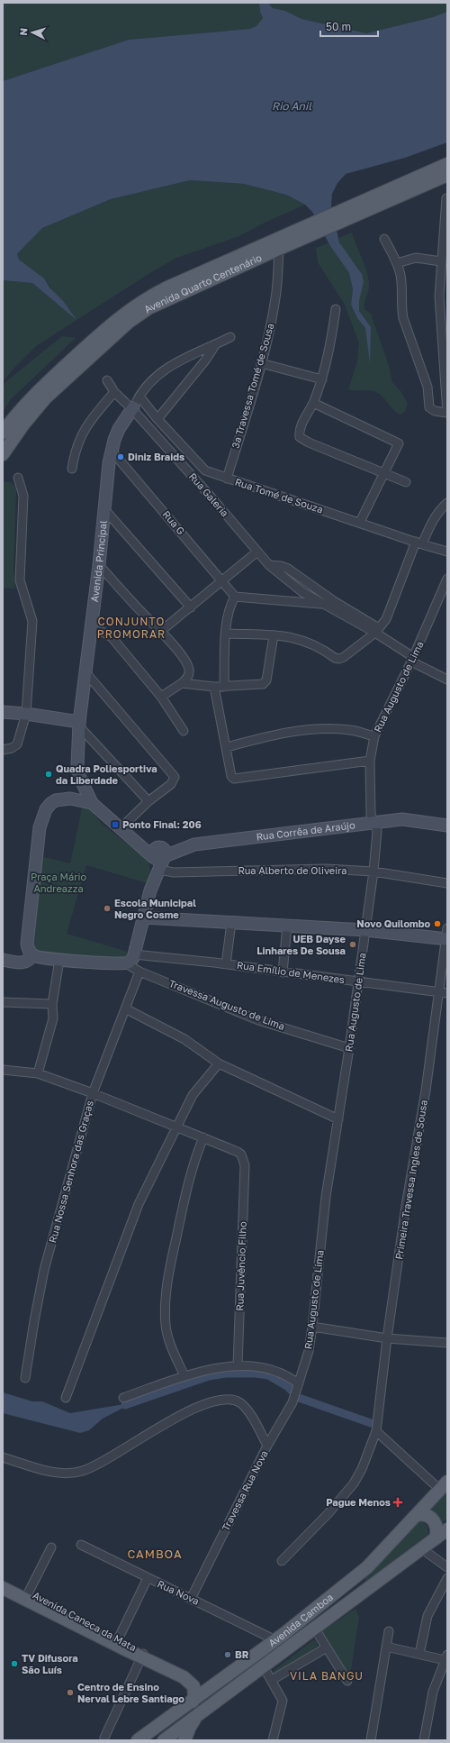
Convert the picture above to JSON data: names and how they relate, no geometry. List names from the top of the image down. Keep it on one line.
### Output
{"streets":{"main road":["Avenida Quarto Centenário","Avenida Camboa","Avenida Caneca da Mata"],"street":["3ª Travessa Tomé de Sousa","Rua Galeria","Rua Tomé de Souza","Rua G","Avenida Principal","Rua Augusto de Lima","Rua Corrêa de Araújo","Rua Alberto de Oliveira","Rua Emílio de Menezes","Travessa Augusto de Lima","Rua Nossa Senhora das Graças","Primeira Travessa Ingles de Sousa","Rua Juvêncio Filho","Travessa Rua Nova","Rua Nova"]},"crossings":[["Avenida Quarto Centenário","3ª Travessa Tomé de Sousa"],["3ª Travessa Tomé de Sousa","Rua Tomé de Souza"],["Rua Galeria","Rua Tomé de Souza"],["Rua Galeria","Avenida Principal"],["Rua Galeria","Rua Augusto de Lima"],["Rua Tomé de Souza","Avenida Principal"],["Rua G","Avenida Principal"],["Rua Augusto de Lima","Rua Corrêa de Araújo"],["Rua Augusto de Lima","Rua Alberto de Oliveira"],["Rua Augusto de Lima","Rua Emílio de Menezes"],["Rua Augusto de Lima","Travessa Augusto de Lima"],["Rua Augusto de Lima","Travessa Rua Nova"],["Rua Corrêa de Araújo","Rua Alberto de Oliveira"],["Rua Emílio de Menezes","Travessa Augusto de Lima"],["Rua Emílio de Menezes","Primeira Travessa Ingles de Sousa"],["Travessa Augusto de Lima","Rua Nossa Senhora das Graças"],["Travessa Rua Nova","Rua Nova"],["Rua Nova","Avenida Camboa"],["Avenida Camboa","Avenida Caneca da Mata"]],"districts":["CONJUNTO PROMORAR","CAMBOA","VILA BANGU"],"water":["Rio Anil"],"parks":["Praça Mário Andreazza"],"places":{"other":["Diniz Braids","Quadra Poliesportiva da Liberdade","Escola Municipal Negro Cosme","Novo Quilombo","UEB Dayse Linhares De Sousa","BR","TV Difusora São Luís","Centro de Ensino Nerval Lebre Santiago"],"transit":["Ponto Final: 206"],"health":["Pague Menos"]},"scale_bar":"50 m","north":"left"}
